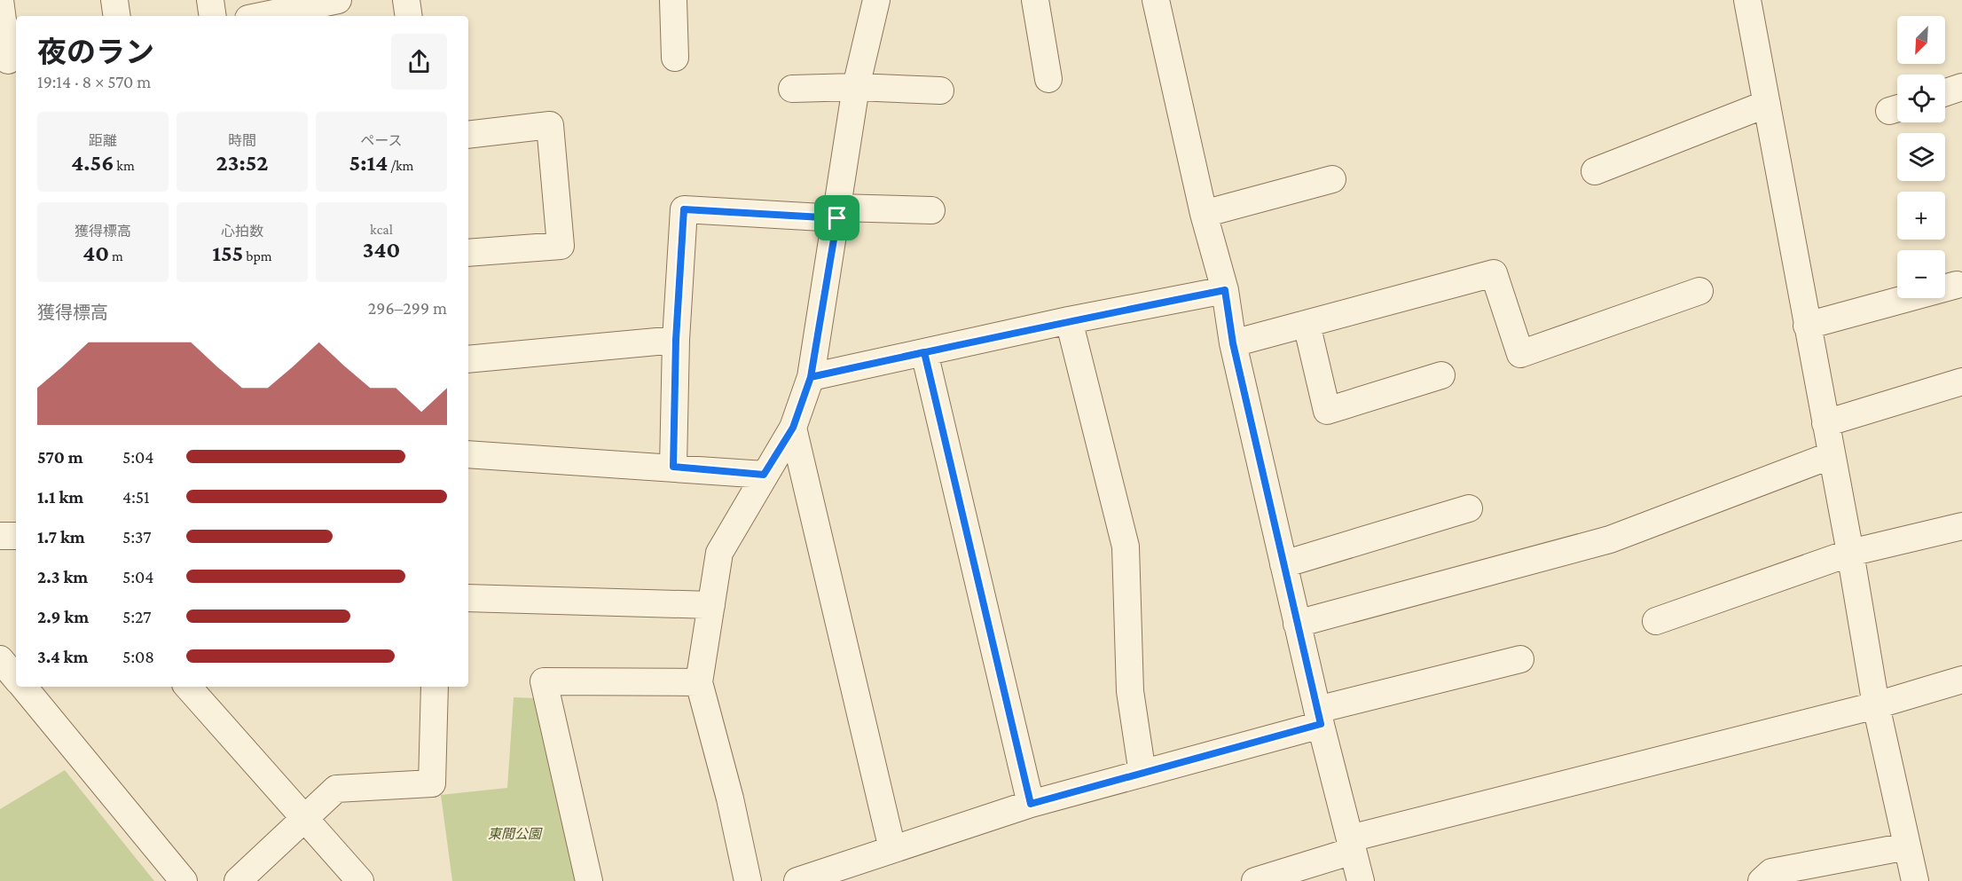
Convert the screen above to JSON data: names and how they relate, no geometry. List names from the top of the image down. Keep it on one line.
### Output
{"parks":["東間公園"],"north":"bottom left","page":{"map_buttons":["+","−"],"heading":["夜のラン","19:14 · 8 × 570 m"],"stats":[["距離","4.56 km"],["時間","23:52"],["ペース","5:14 /km"],["獲得標高","40 m"],["心拍数","155 bpm"],["kcal","340"]],"chart":["獲得標高","296–299 m"],"list":[{"name":"570 m","note":"5:04"},{"name":"1.1 km","note":"4:51"},{"name":"1.7 km","note":"5:37"},{"name":"2.3 km","note":"5:04"},{"name":"2.9 km","note":"5:27"},{"name":"3.4 km","note":"5:08"}]}}
